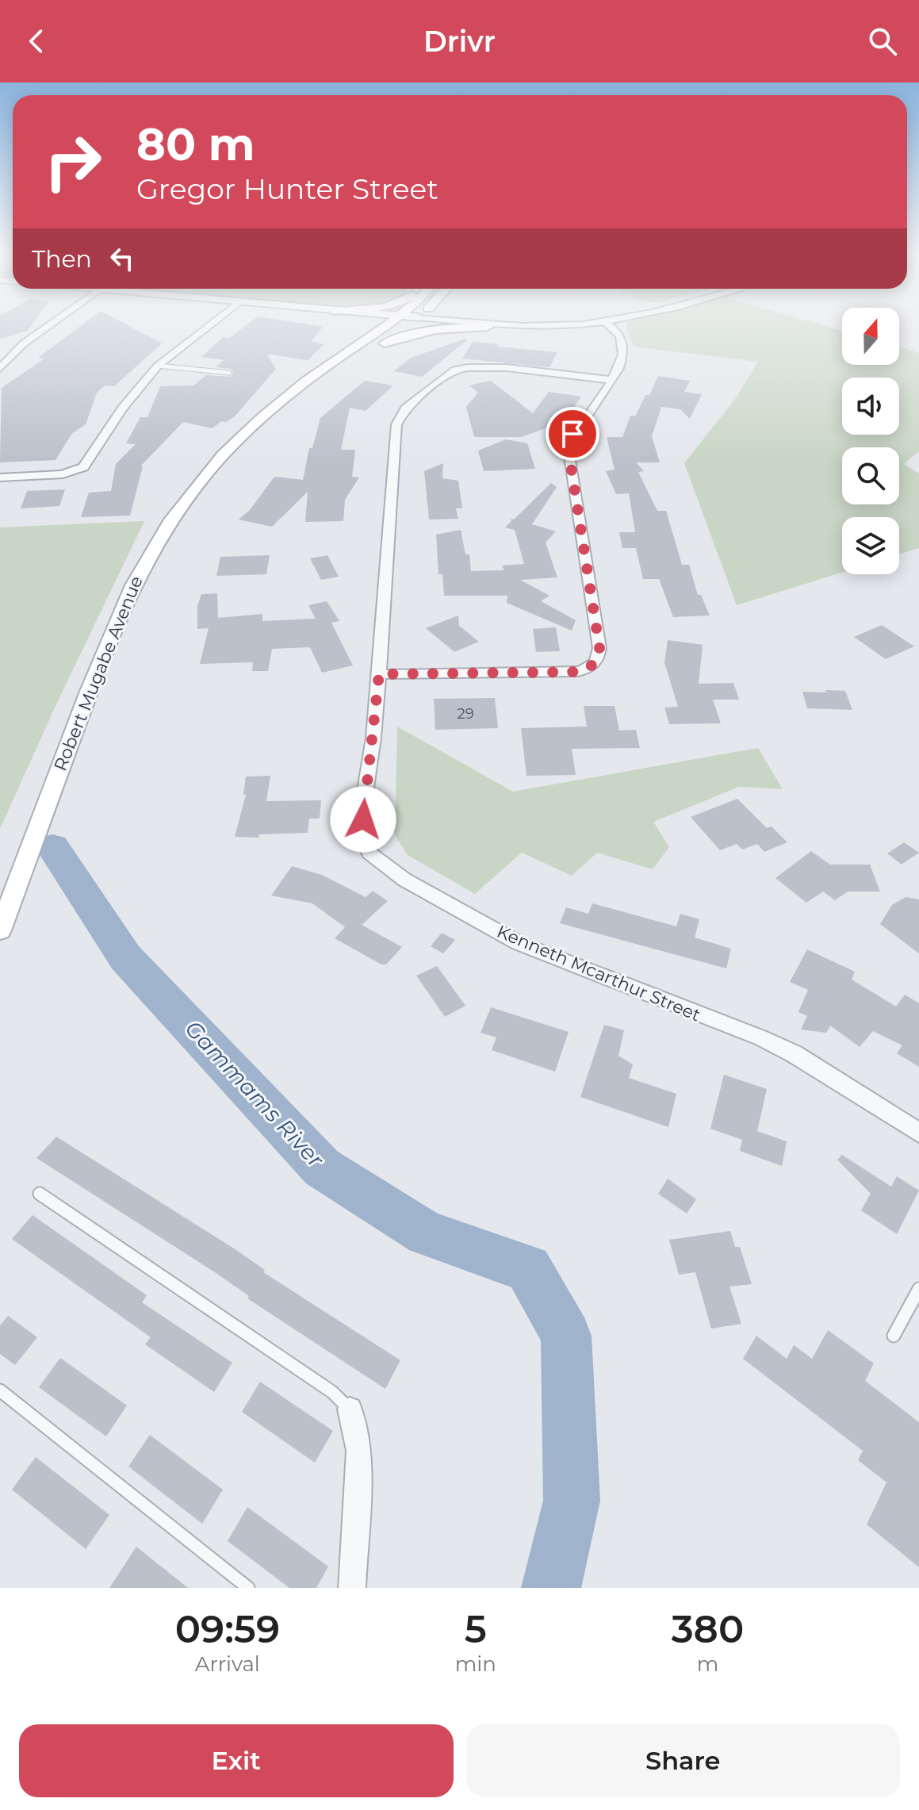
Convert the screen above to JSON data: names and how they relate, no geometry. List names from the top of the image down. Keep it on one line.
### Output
{"streets":{"main road":["Robert Mugabe Avenue"],"street":["Kenneth Mcarthur Street"]},"water":["Gammams River"],"house_numbers":["29"],"north":"top","page":{"header":"Drivr","turn":["80 m","Gregor Hunter Street"],"then":"Then","eta":["09:59","Arrival","5","min","380","m"],"buttons":["Exit","Share"]}}
